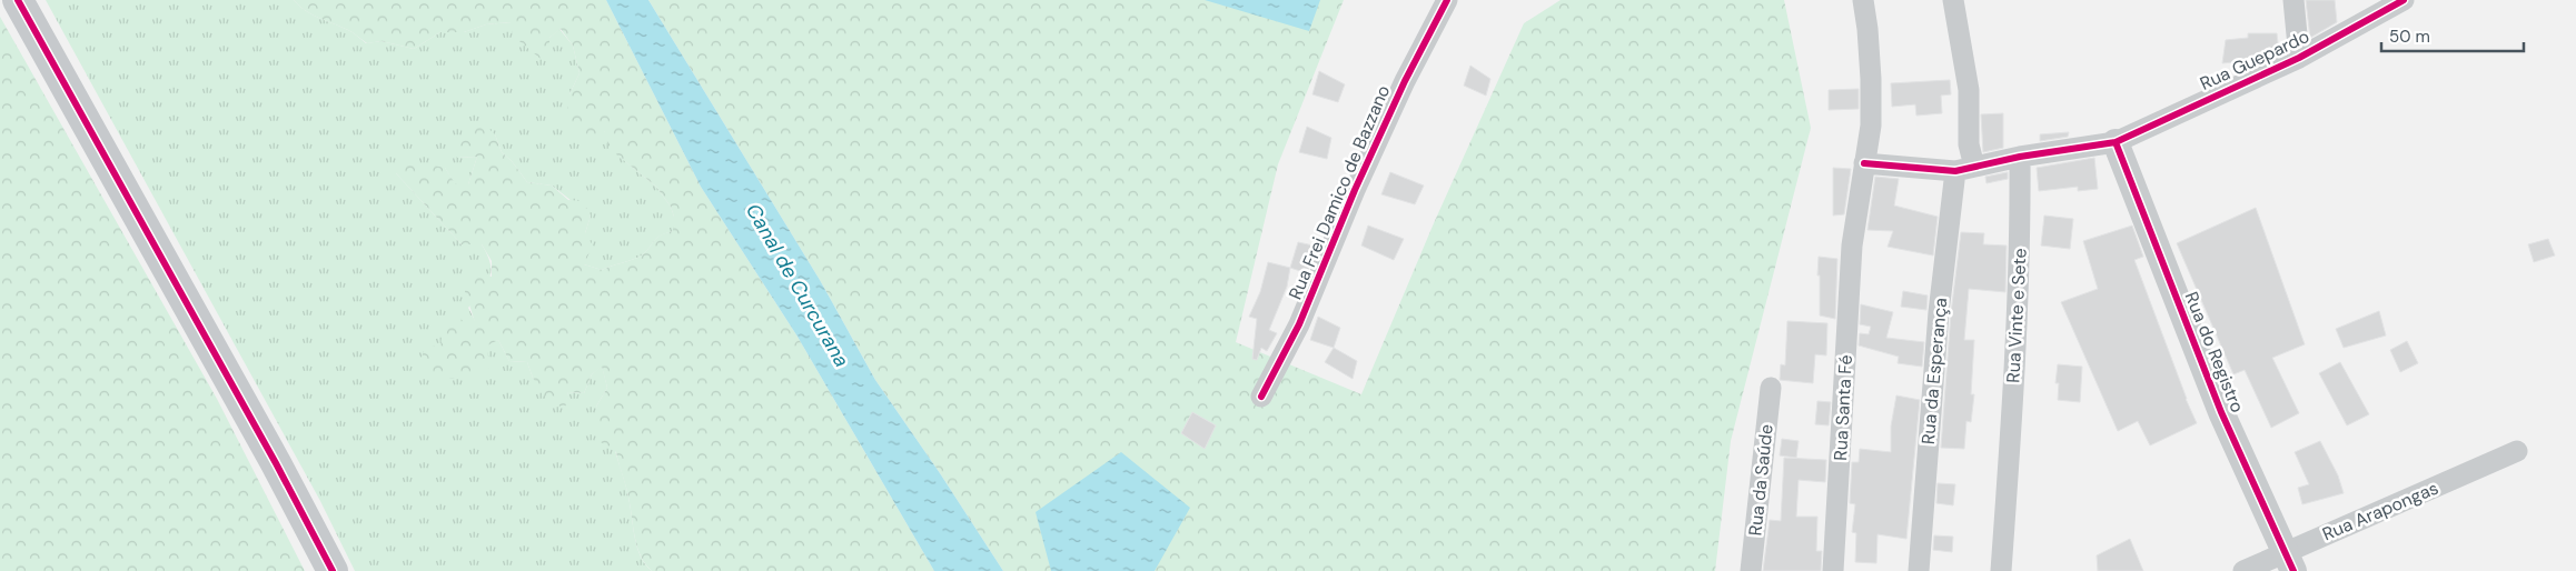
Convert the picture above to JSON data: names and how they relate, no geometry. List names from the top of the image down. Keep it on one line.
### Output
{"streets":{"street":["Rua Guepardo","Rua Frei Damico de Bazzano","Rua Vinte e Sete","Rua do Registro","Rua da Esperança","Rua Santa Fé","Rua da Saúde","Rua Arapongas"]},"crossings":[["Rua Guepardo","Rua do Registro"],["Rua do Registro","Rua Arapongas"]],"water":["Canal de Curcurana"],"scale_bar":"50 m"}
